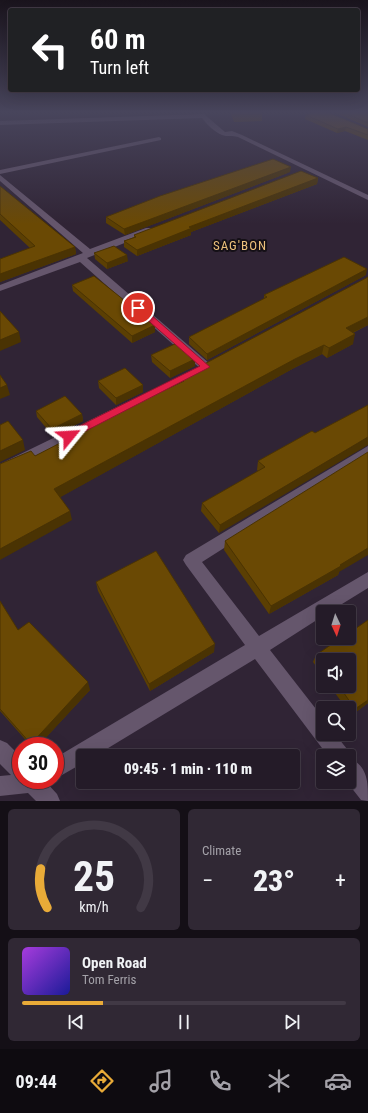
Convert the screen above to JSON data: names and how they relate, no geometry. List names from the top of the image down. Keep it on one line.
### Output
{"districts":["SAG'BON"],"north":"bottom","page":{"turn":["60 m","Turn left"],"limit":"30","trip":"09:45 · 1 min · 110 m","tile":"Climate","heat":["−","23°","+"],"song":["Open Road","Tom Ferris"],"tabs":"09:44","gauge":["25","km/h"]}}
